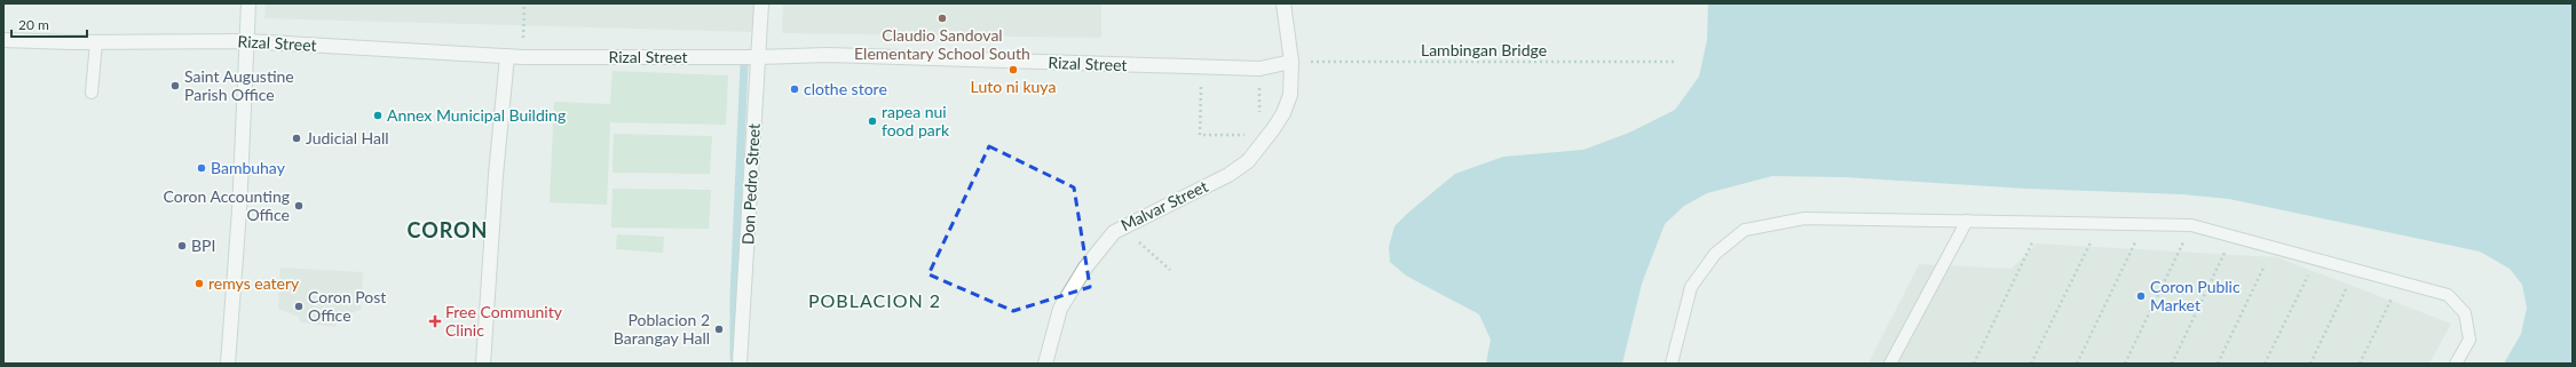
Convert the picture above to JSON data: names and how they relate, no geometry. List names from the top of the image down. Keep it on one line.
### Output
{"streets":{"street":["Rizal Street","Don Pedro Street","Malvar Street"],"path":["Lambingan Bridge"]},"crossings":[["Rizal Street","Lambingan Bridge"],["Rizal Street","Don Pedro Street"],["Rizal Street","Malvar Street"],["Lambingan Bridge","Malvar Street"]],"districts":["CORON","POBLACION 2"],"places":{"other":["Claudio Sandoval Elementary School South","Luto ni kuya","Saint Augustine Parish Office","clothe store","Annex Municipal Building","rapea nui food park","Judicial Hall","Bambuhay","Coron Accounting Office","BPI","remys eatery","Coron Public Market","Coron Post Office","Poblacion 2 Barangay Hall"],"health":["Free Community Clinic"]},"scale_bar":"20 m"}
